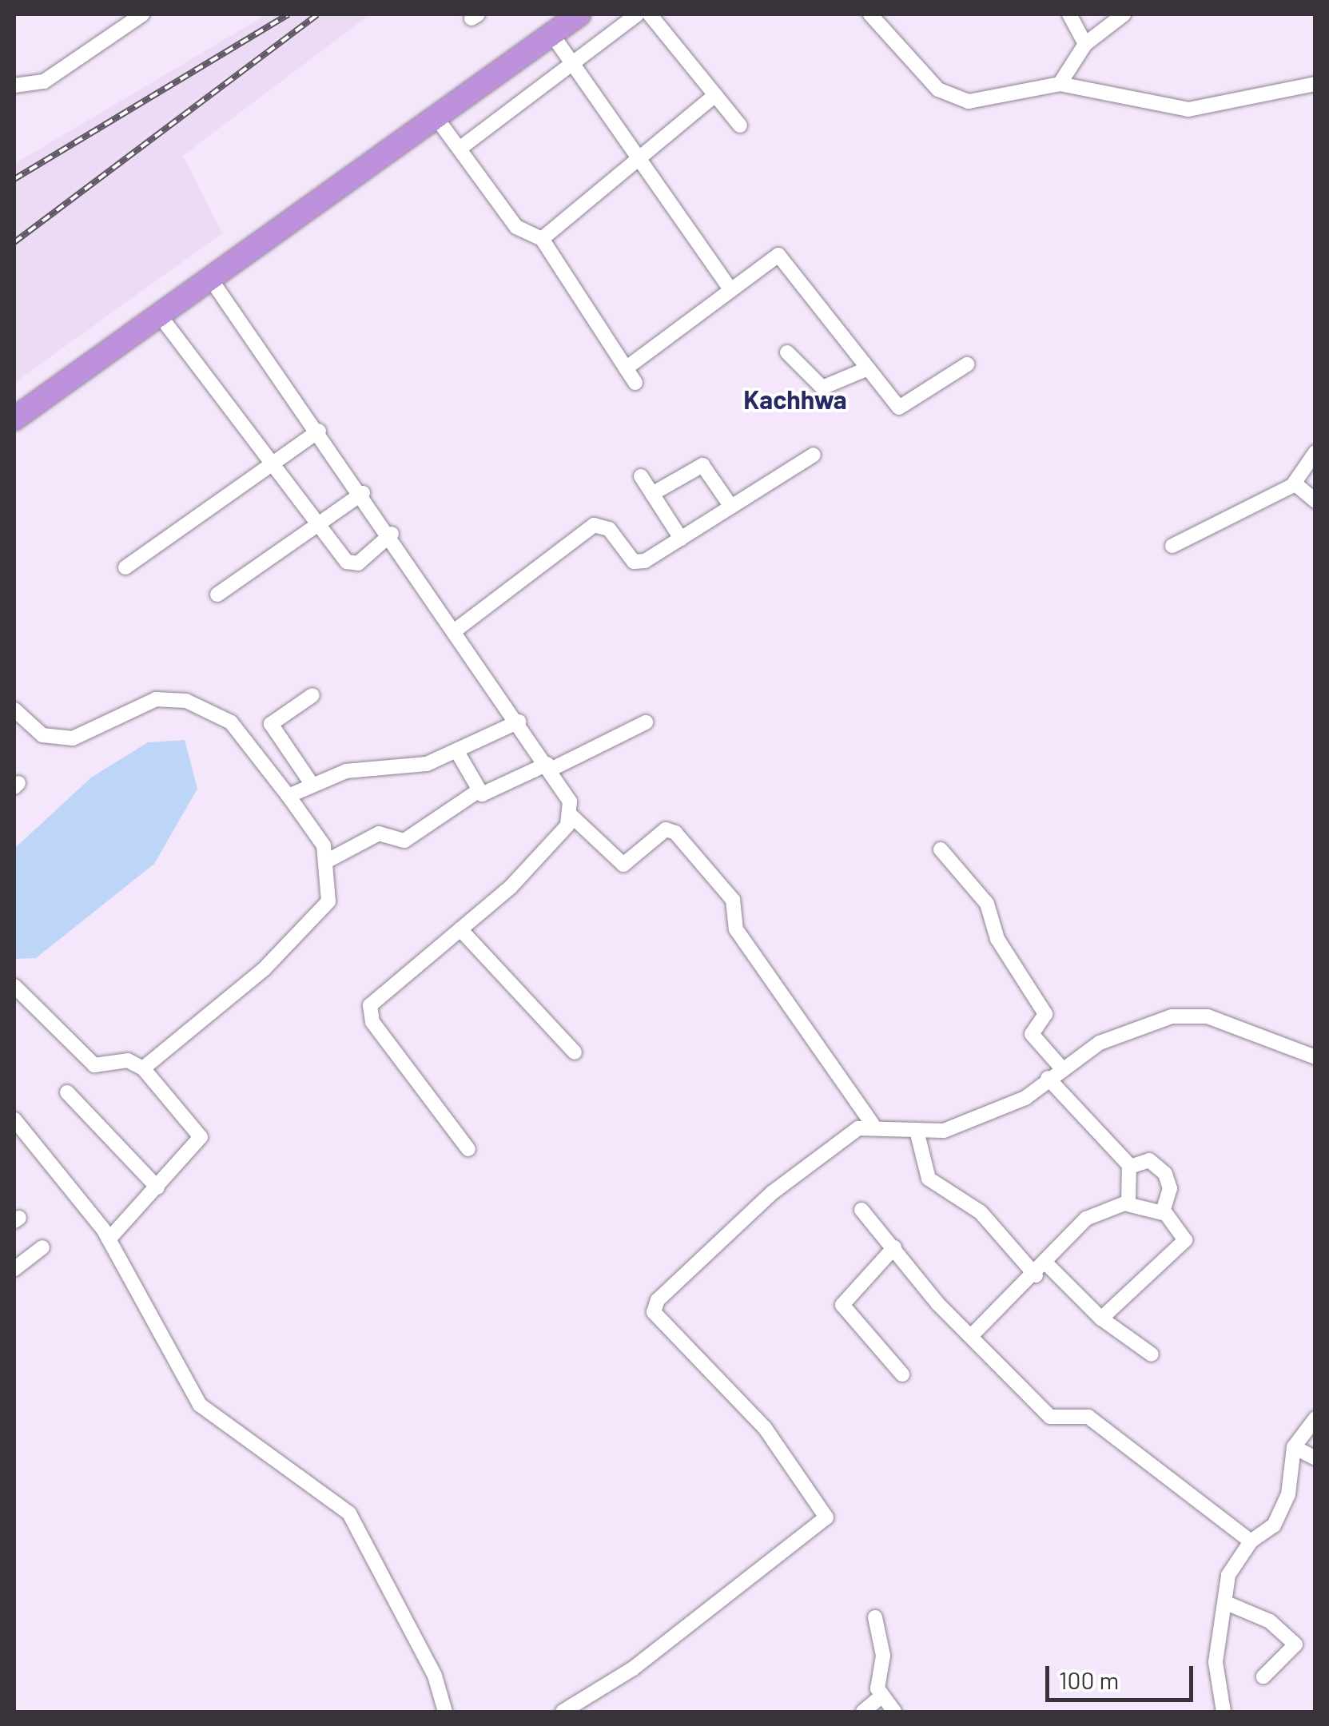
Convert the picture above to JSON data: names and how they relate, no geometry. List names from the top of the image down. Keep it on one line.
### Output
{"districts":["Kachhwa"],"scale_bar":"100 m"}
